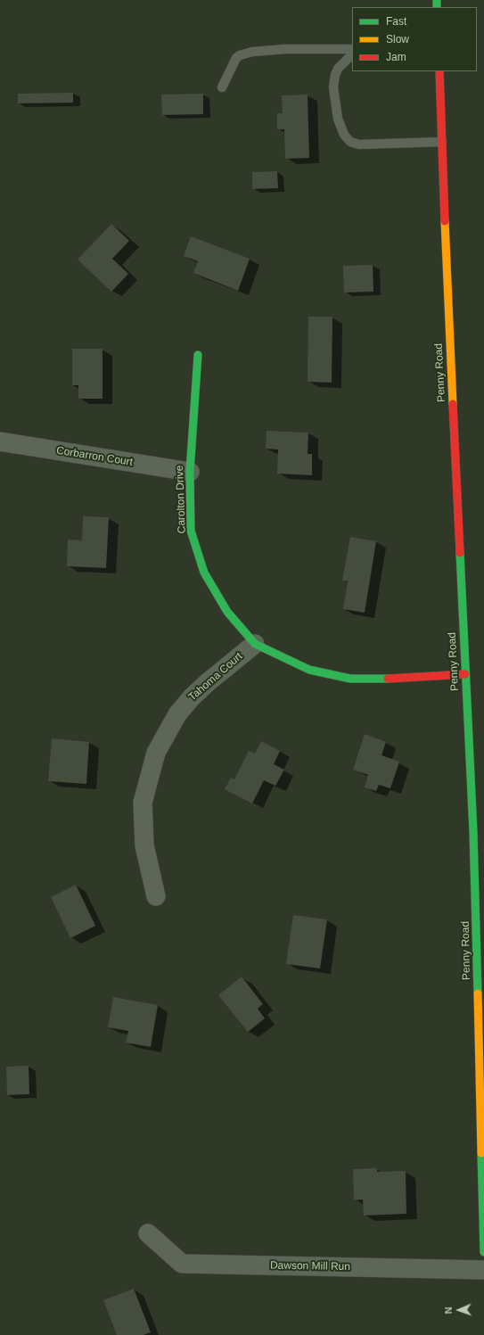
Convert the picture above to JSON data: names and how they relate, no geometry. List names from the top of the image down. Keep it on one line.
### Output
{"streets":{"street":["Penny Road","Corbarron Court","Carolton Drive","Tahoma Court","Dawson Mill Run"]},"crossings":[["Penny Road","Carolton Drive"],["Corbarron Court","Carolton Drive"],["Carolton Drive","Tahoma Court"]],"legend":["Fast","Slow","Jam"],"north":"left"}
